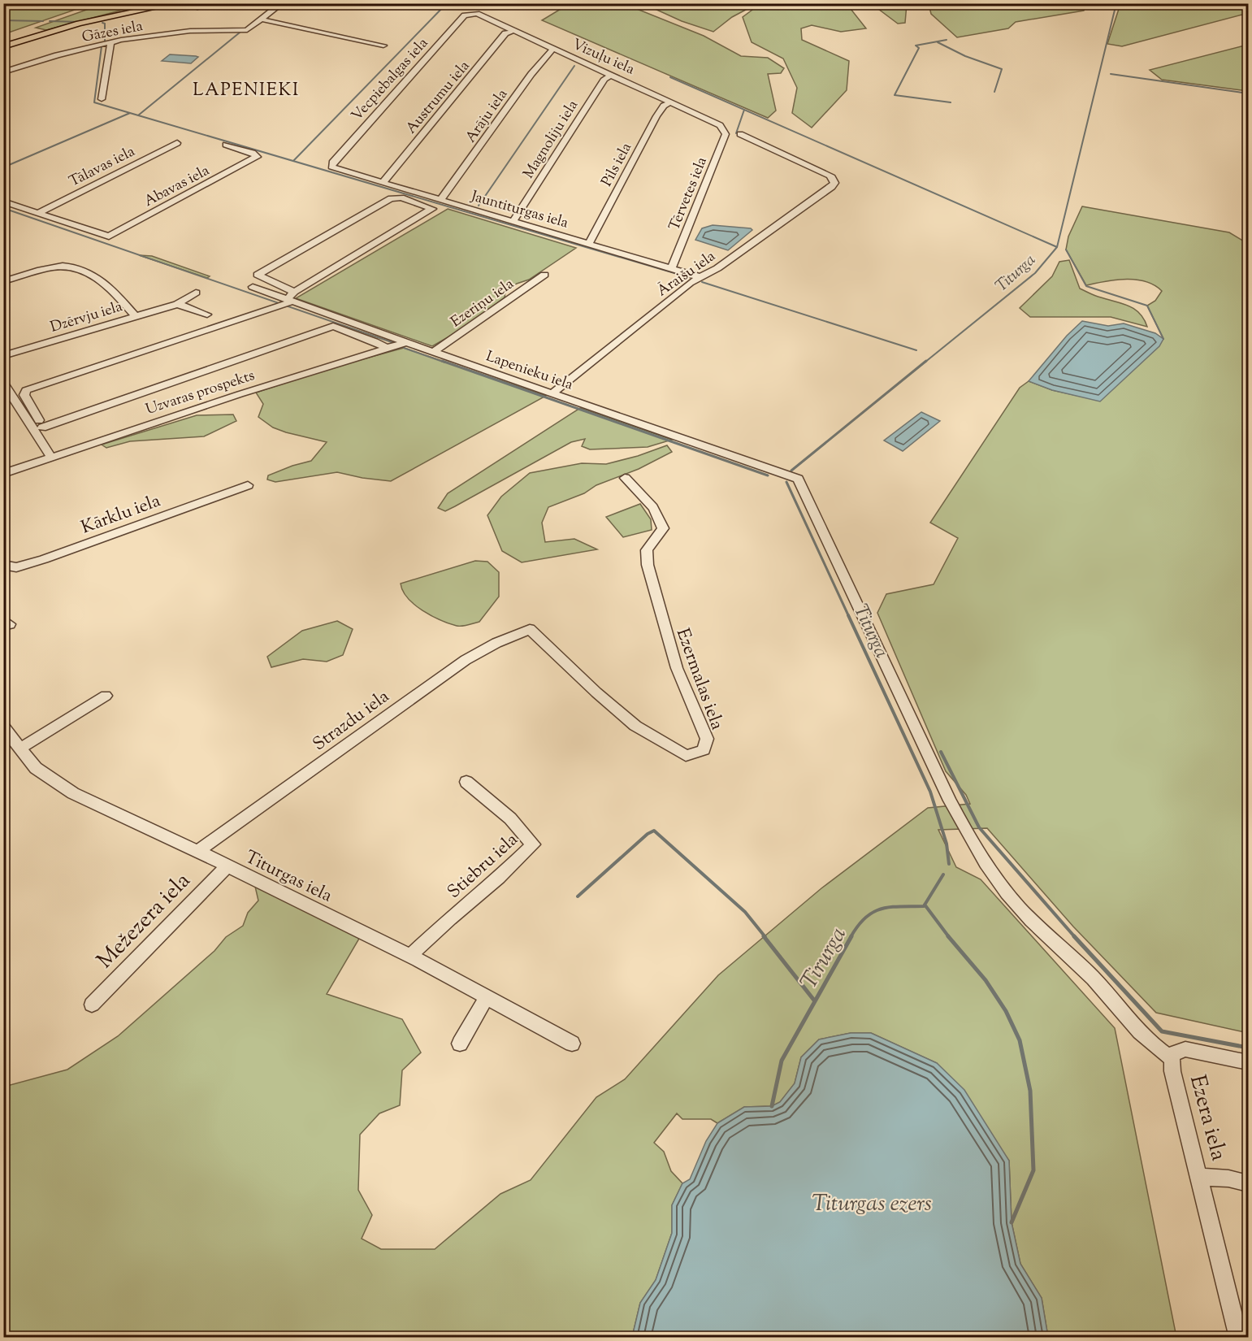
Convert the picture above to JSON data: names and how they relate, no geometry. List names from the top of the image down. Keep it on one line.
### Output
{"streets":{"street":["Gāzes iela","Vizuļu iela","Vecpiebalgas iela","Austrumu iela","Arāju iela","Magnoliju iela","Pils iela","Tālavas iela","Abavas iela","Tērvetes iela","Jauntiturgas iela","Āraišu iela","Ezeriņu iela","Dzērvju iela","Lapenieku iela","Uzvaras prospekts","Kārklu iela","Ezermalas iela","Strazdu iela","Stiebru iela","Titurgas iela","Mežezera iela","Ezera iela"]},"crossings":[["Vizuļu iela","Vecpiebalgas iela"],["Vizuļu iela","Austrumu iela"],["Vizuļu iela","Arāju iela"],["Vizuļu iela","Magnoliju iela"],["Vizuļu iela","Pils iela"],["Vizuļu iela","Tērvetes iela"],["Vecpiebalgas iela","Jauntiturgas iela"],["Austrumu iela","Jauntiturgas iela"],["Arāju iela","Jauntiturgas iela"],["Magnoliju iela","Jauntiturgas iela"],["Pils iela","Jauntiturgas iela"],["Tālavas iela","Abavas iela"],["Tērvetes iela","Jauntiturgas iela"],["Jauntiturgas iela","Āraišu iela"],["Āraišu iela","Lapenieku iela"],["Ezeriņu iela","Lapenieku iela"],["Lapenieku iela","Uzvaras prospekts"],["Lapenieku iela","Ezera iela"],["Ezermalas iela","Strazdu iela"],["Strazdu iela","Titurgas iela"],["Stiebru iela","Titurgas iela"],["Titurgas iela","Mežezera iela"]],"districts":["LAPENIEKI"],"water":["Titurga","Tirurga","Titurgas ezers"]}
